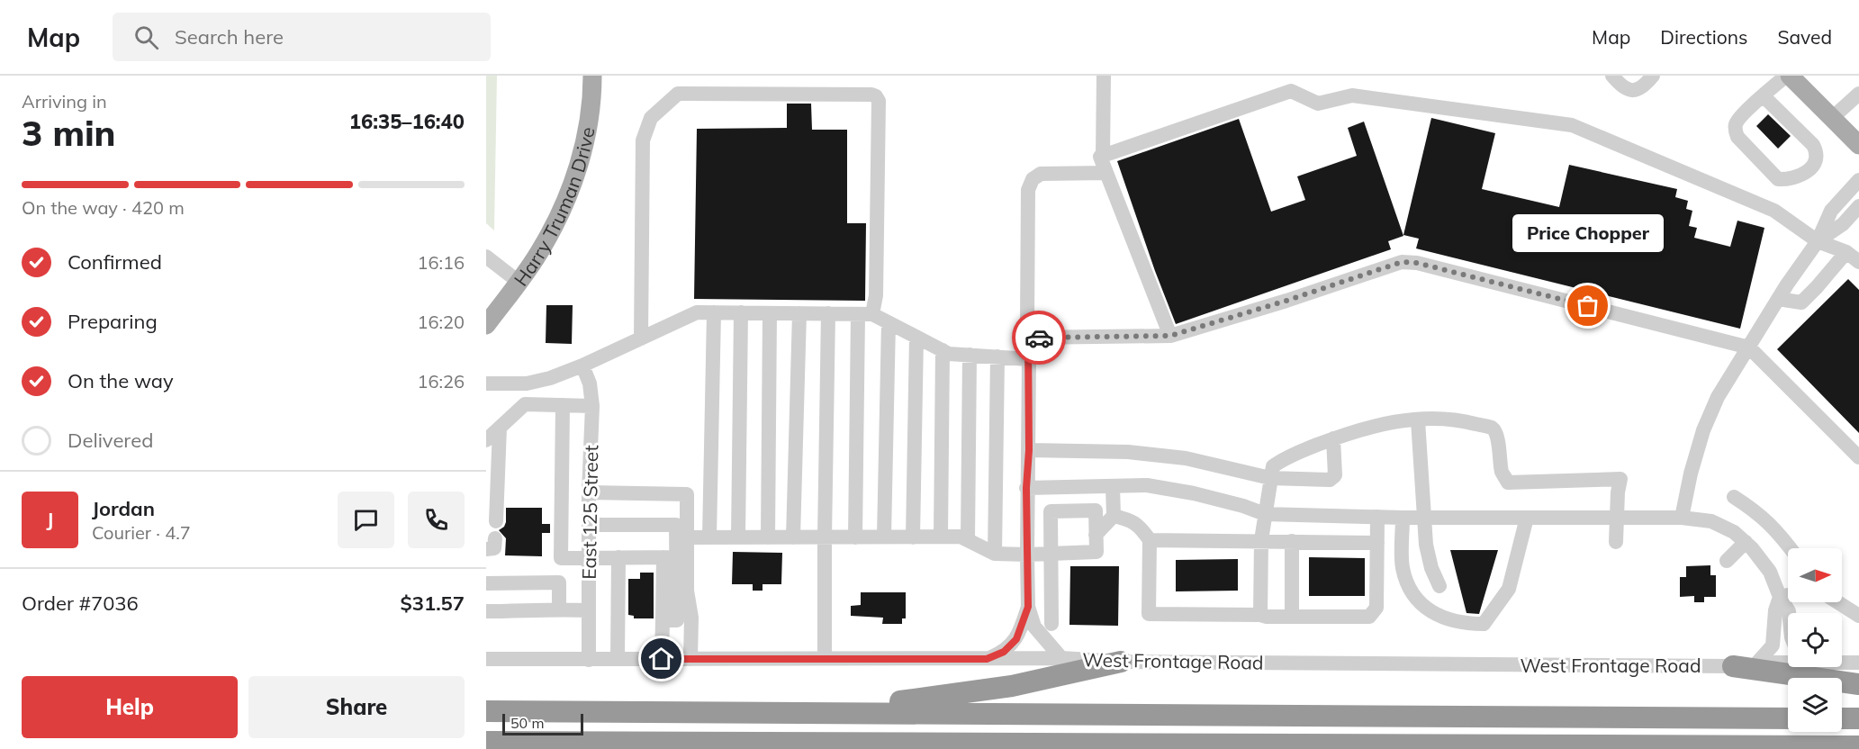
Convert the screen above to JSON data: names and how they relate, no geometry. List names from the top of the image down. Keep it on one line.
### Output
{"streets":{"main road":["Harry Truman Drive"],"street":["East 125 Street","West Frontage Road"]},"crossings":[["East 125 Street","West Frontage Road"]],"places":["Price Chopper"],"scale_bar":"50 m","north":"right","page":{"header":"Map","search":"Search here","nav":["Map","Directions","Saved"],"heading":["3 min","Arriving in","16:35–16:40"],"panel":["Jordan","Courier · 4.7","Order #7036","$31.57"],"bar":"On the way · 420 m","bubble":"Price Chopper","list":[["Confirmed","16:16"],["Preparing","16:20"],["On the way","16:26"],"Delivered"],"round":"J","buttons":["Help","Share"],"scale":"50 m"}}
